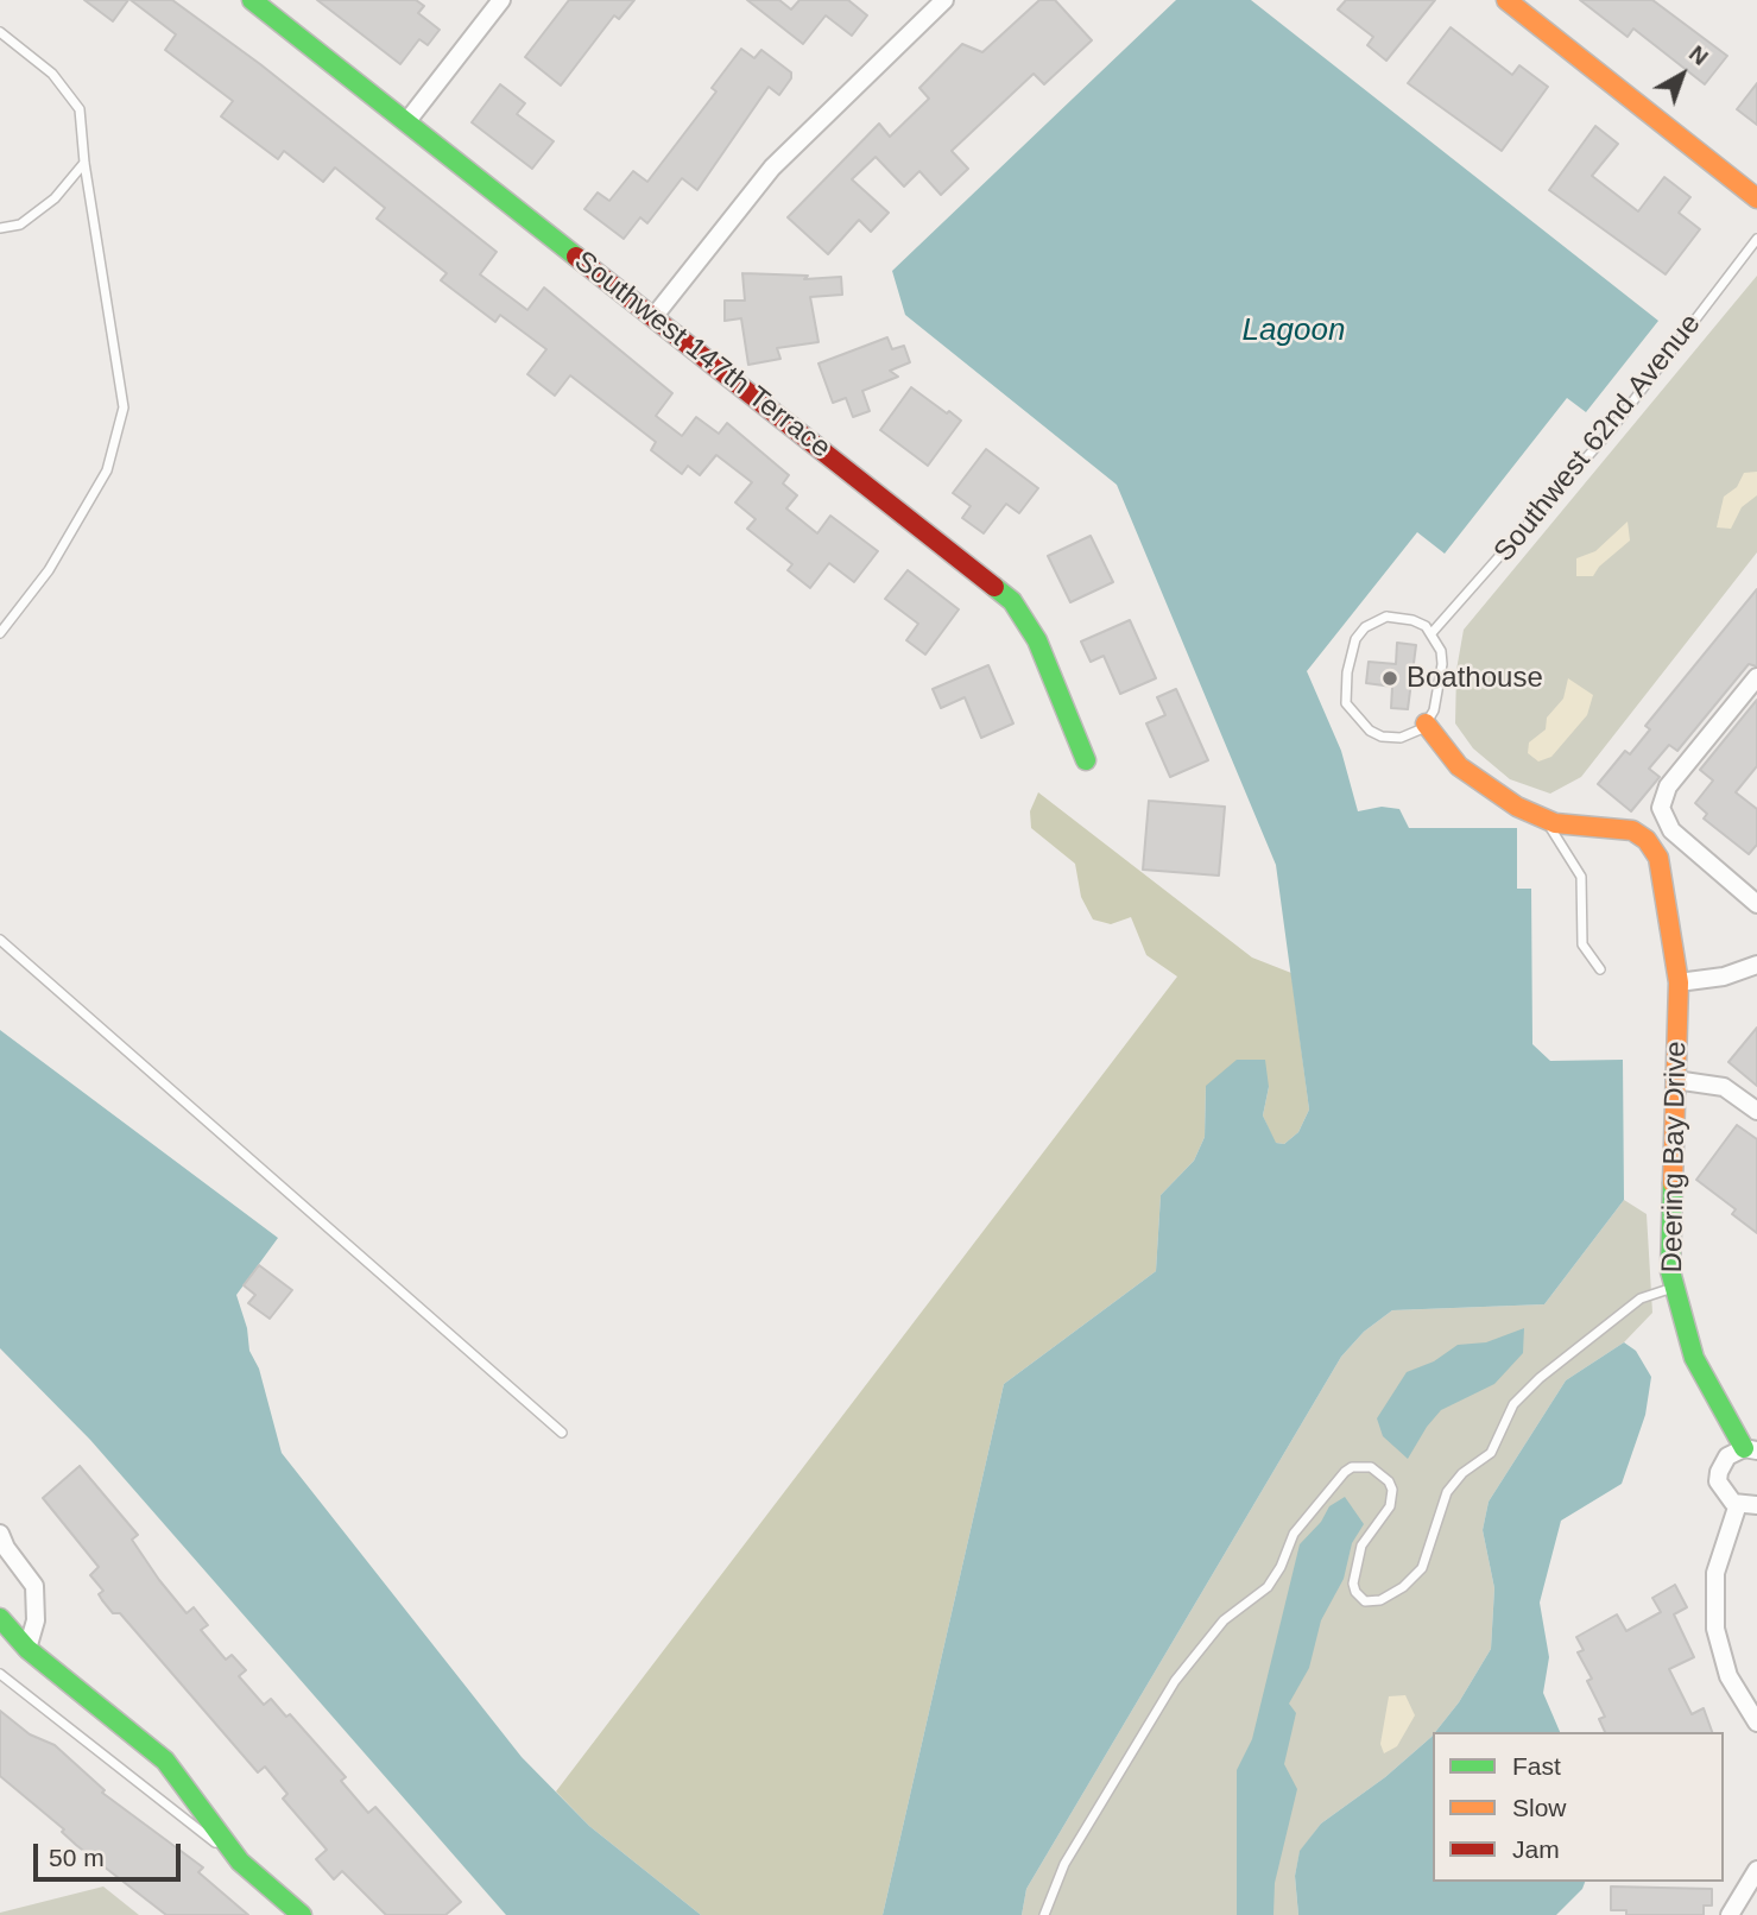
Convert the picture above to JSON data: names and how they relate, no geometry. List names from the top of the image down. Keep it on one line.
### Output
{"streets":{"street":["Southwest 147th Terrace","Deering Bay Drive"],"lane":["Southwest 62nd Avenue"]},"water":["Lagoon"],"places":["Boathouse"],"legend":["Fast","Slow","Jam"],"scale_bar":"50 m","north":"top right"}
